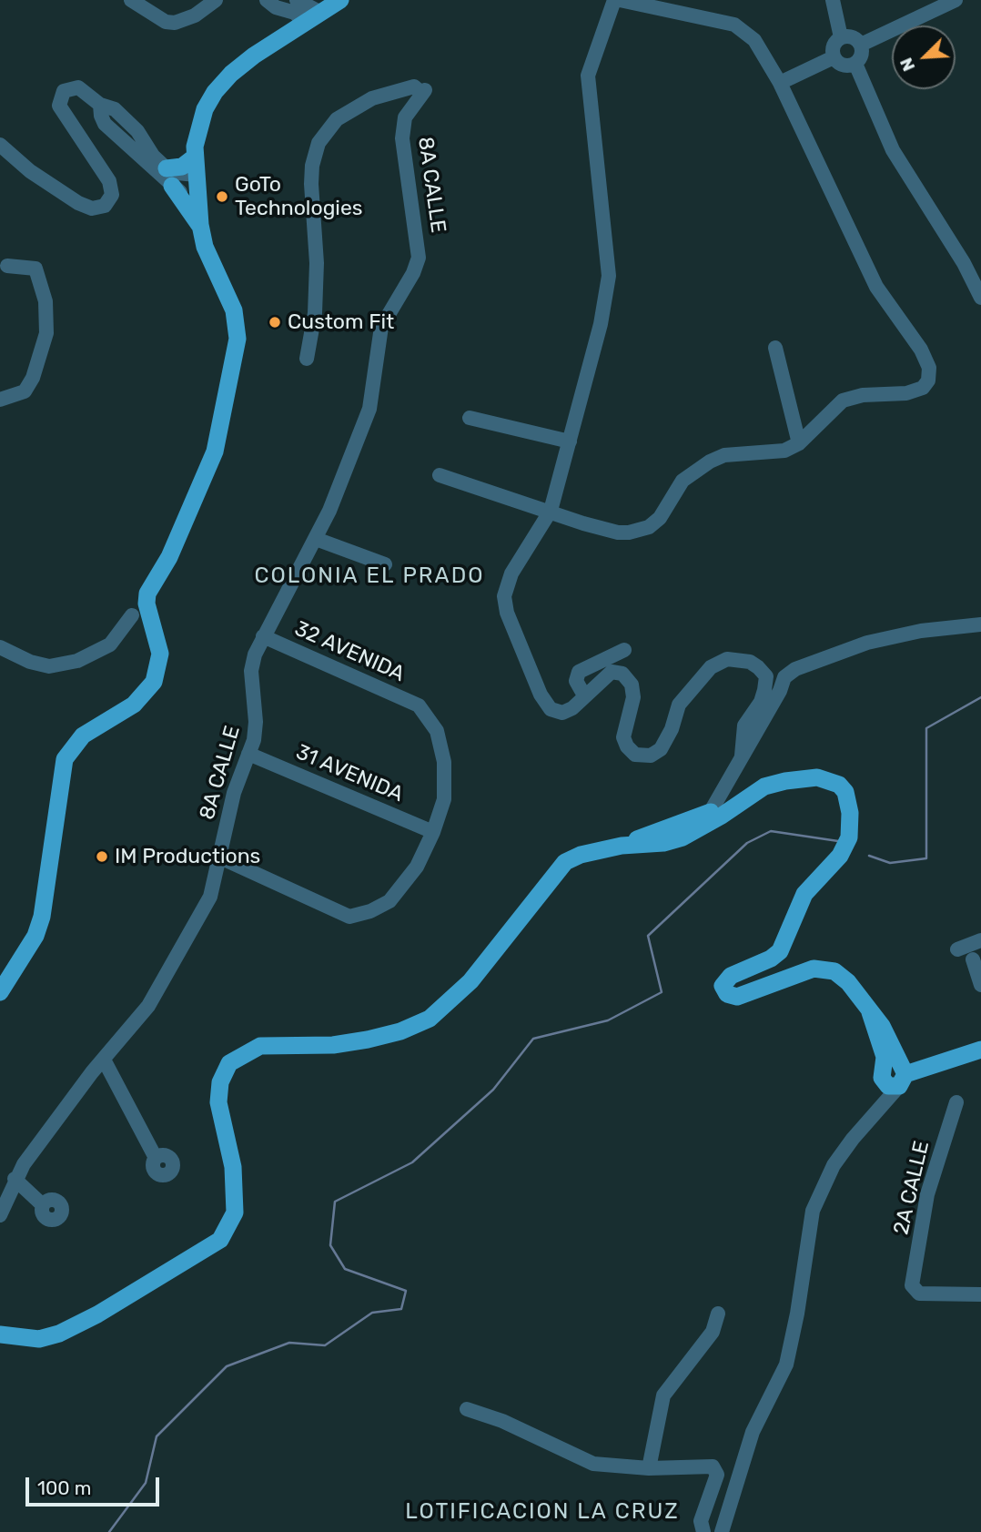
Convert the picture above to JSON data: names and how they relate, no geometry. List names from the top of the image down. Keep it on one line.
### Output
{"streets":{"street":["8A CALLE","32 AVENIDA","31 AVENIDA","2A CALLE"]},"crossings":[["8A CALLE","32 AVENIDA"],["8A CALLE","31 AVENIDA"],["32 AVENIDA","31 AVENIDA"]],"districts":["COLONIA EL PRADO","LOTIFICACION LA CRUZ"],"places":["GoTo Technologies","Custom Fit","IM Productions"],"scale_bar":"100 m","north":"bottom left"}
